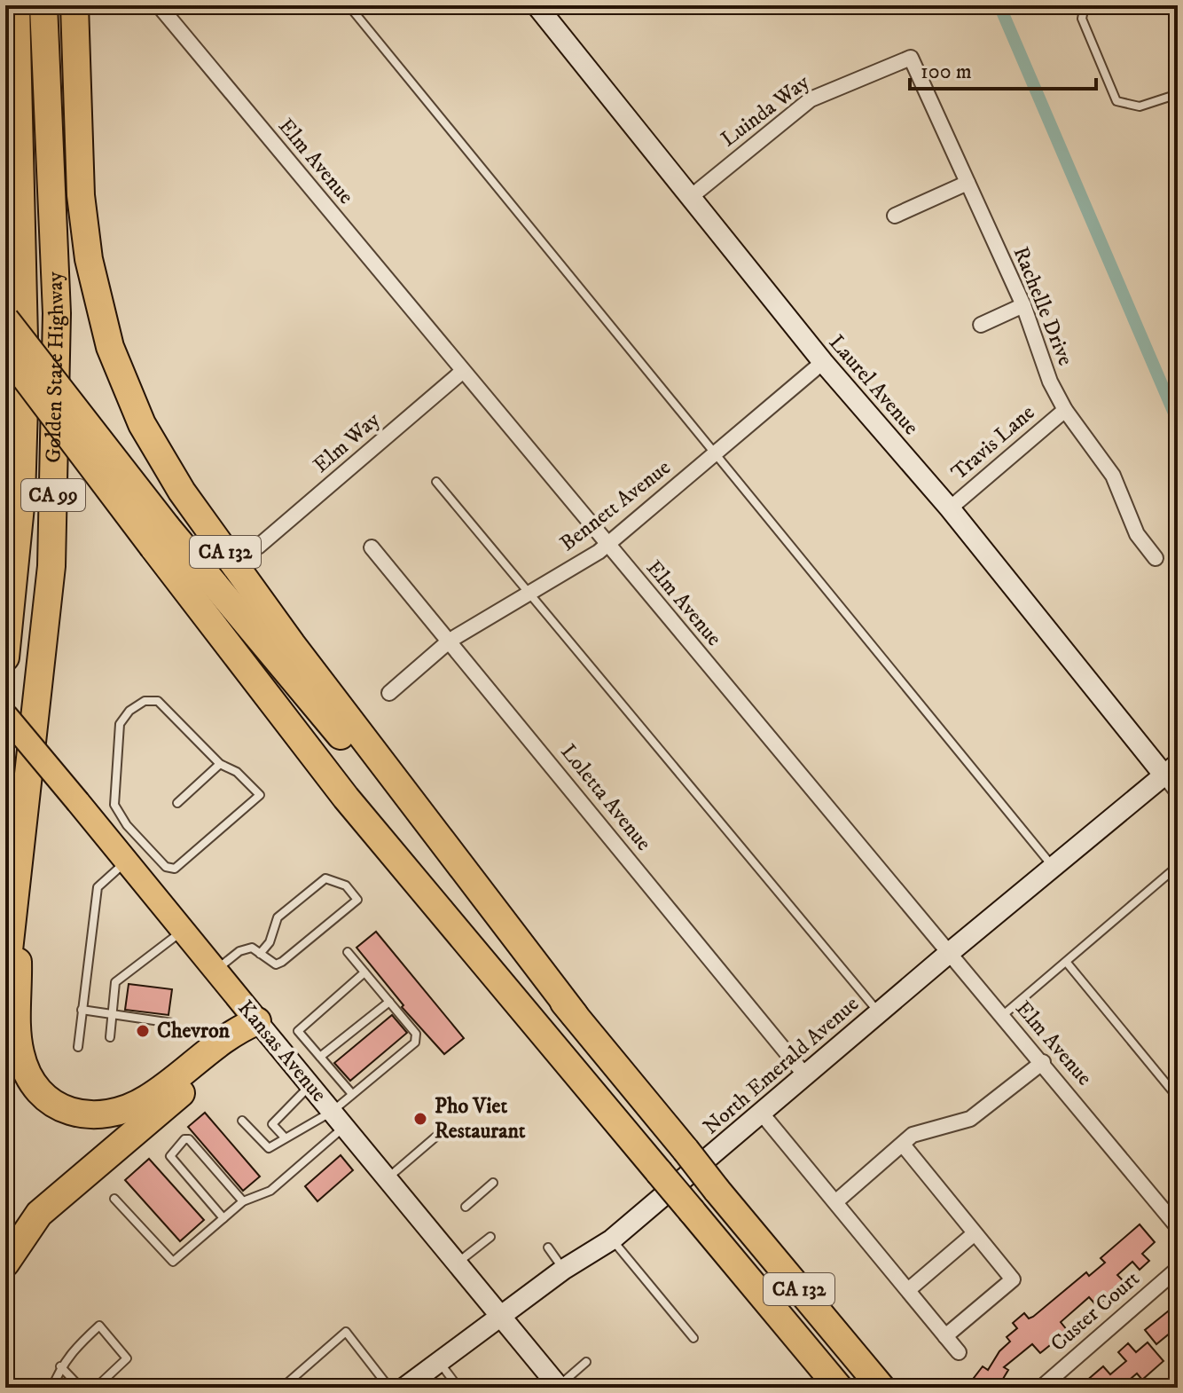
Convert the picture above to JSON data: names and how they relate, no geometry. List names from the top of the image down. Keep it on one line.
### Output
{"streets":{"highway":["Golden State Highway","CA 99","CA 132"],"main road":["Kansas Avenue"],"street":["Luinda Way","Elm Avenue","Rachelle Drive","Laurel Avenue","Elm Way","Travis Lane","Bennett Avenue","Loletta Avenue","North Emerald Avenue","Custer Court"]},"crossings":[["Luinda Way","Rachelle Drive"],["Luinda Way","Laurel Avenue"],["Elm Avenue","Elm Way"],["Elm Avenue","Bennett Avenue"],["Elm Avenue","North Emerald Avenue"],["Rachelle Drive","Travis Lane"],["Laurel Avenue","Travis Lane"],["Laurel Avenue","Bennett Avenue"],["Laurel Avenue","North Emerald Avenue"],["Bennett Avenue","Loletta Avenue"],["Loletta Avenue","North Emerald Avenue"],["Kansas Avenue","North Emerald Avenue"]],"places":["Chevron","Pho Viet Restaurant"],"scale_bar":"100 m"}
